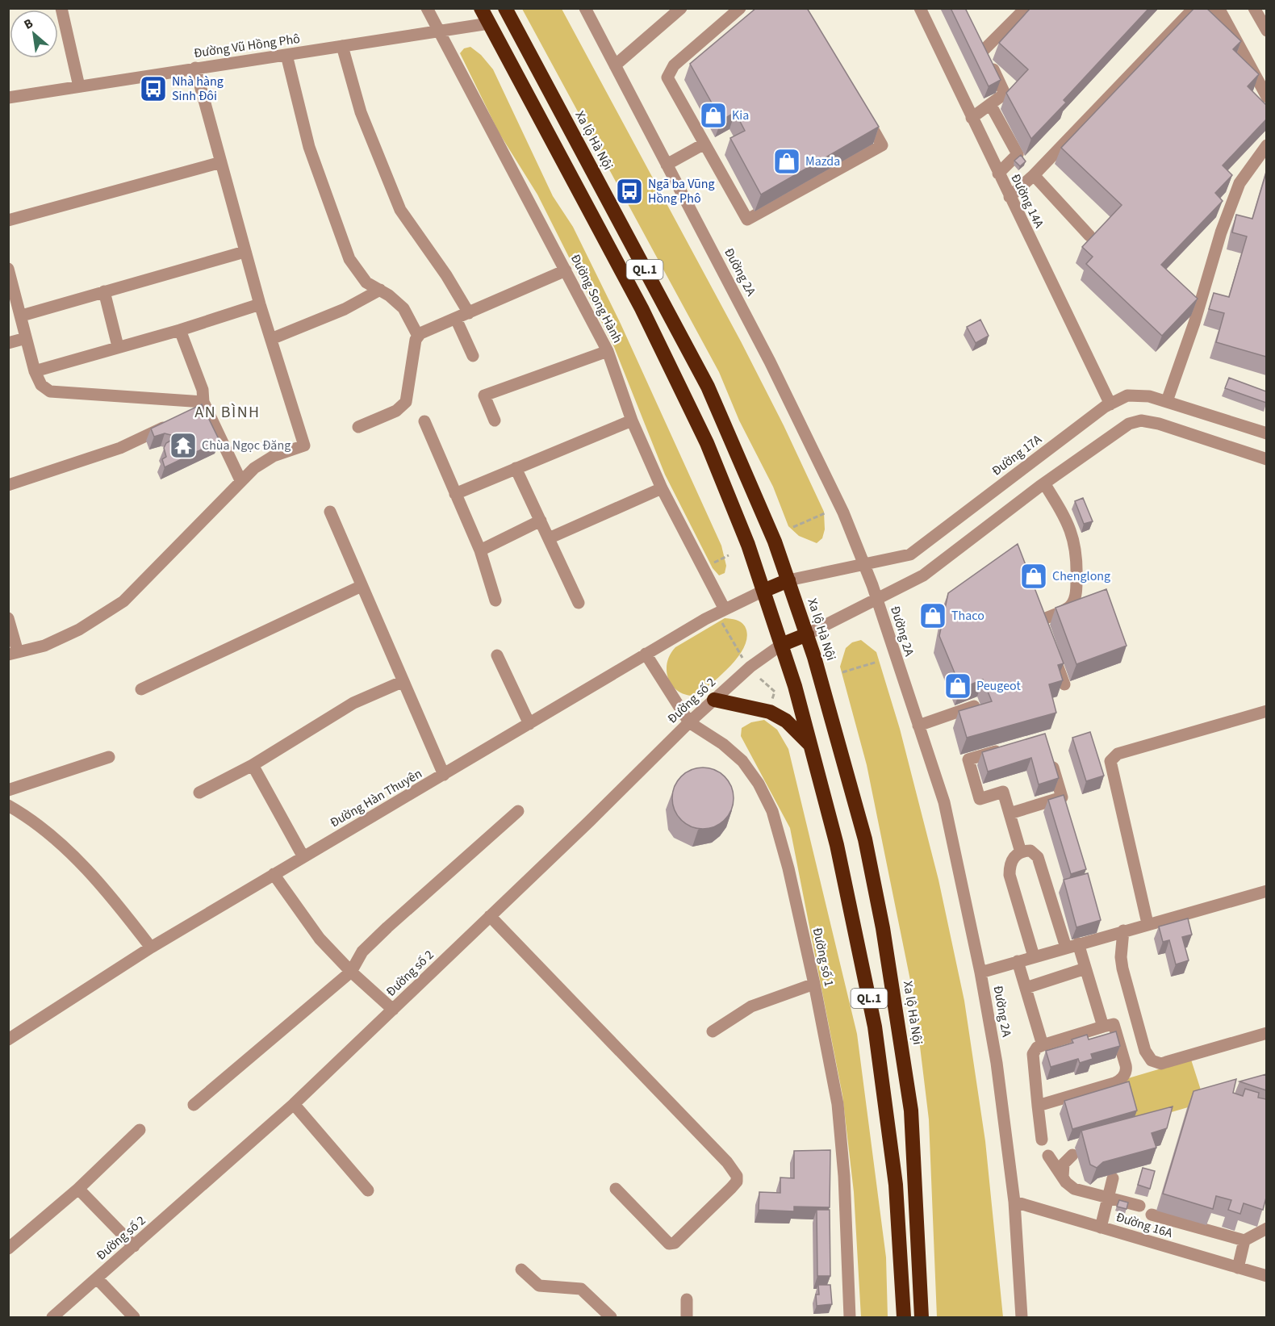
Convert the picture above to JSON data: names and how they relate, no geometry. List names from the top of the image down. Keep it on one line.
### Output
{"streets":{"highway":["Xa lộ Hà Nội","QL.1"],"street":["Đường Vũ Hồng Phô","Đường 14A","Đường 2A","Đường Song Hành","Đường 17A","Đường số 2","Đường Hàn Thuyên","Đường số 1","Đường 16A"]},"crossings":[["Đường Vũ Hồng Phô","QL.1"],["Đường Vũ Hồng Phô","Đường Song Hành"],["Xa lộ Hà Nội","Đường 17A"],["Đường 14A","Đường 17A"],["QL.1","Đường số 2"],["QL.1","Đường Hàn Thuyên"],["Đường 2A","Đường 17A"],["Đường 2A","Đường 16A"],["Đường Song Hành","Đường Hàn Thuyên"],["Đường số 2","Đường số 1"],["Đường Hàn Thuyên","Đường số 1"]],"districts":["AN BÌNH"],"places":{"bus stop":["Nhà hàng Sinh Đôi","Ngã ba Vũng Hồng Phô"],"shop":["Kia","Mazda","Chenglong","Thaco","Peugeot"],"temple":["Chùa Ngọc Đăng"]},"north":"top left"}
